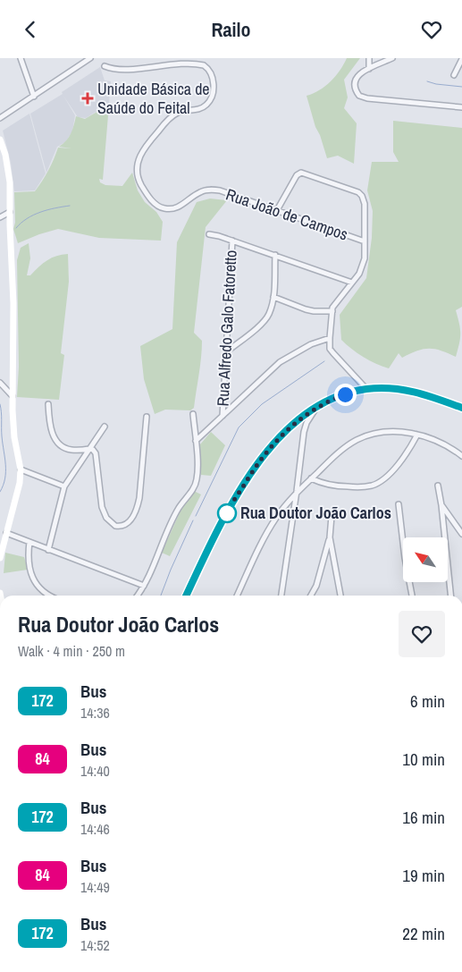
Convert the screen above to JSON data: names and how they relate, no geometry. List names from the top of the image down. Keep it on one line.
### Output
{"streets":{"street":["Rua João de Campos","Rua Alfredo Galo Fatoretto"]},"places":{"health":["Unidade Básica de Saúde do Feital"],"other":["Rua Doutor João Carlos"]},"lines":["bus line 172"],"north":"top left","page":{"header":"Railo","heading":["Rua Doutor João Carlos","Walk · 4 min · 250 m"],"list":[{"mark":"172","name":"Bus","note":"14:36","value":"6 min"},{"mark":"84","name":"Bus","note":"14:40","value":"10 min"},{"mark":"172","name":"Bus","note":"14:46","value":"16 min"},{"mark":"84","name":"Bus","note":"14:49","value":"19 min"},{"mark":"172","name":"Bus","note":"14:52","value":"22 min"}]}}
